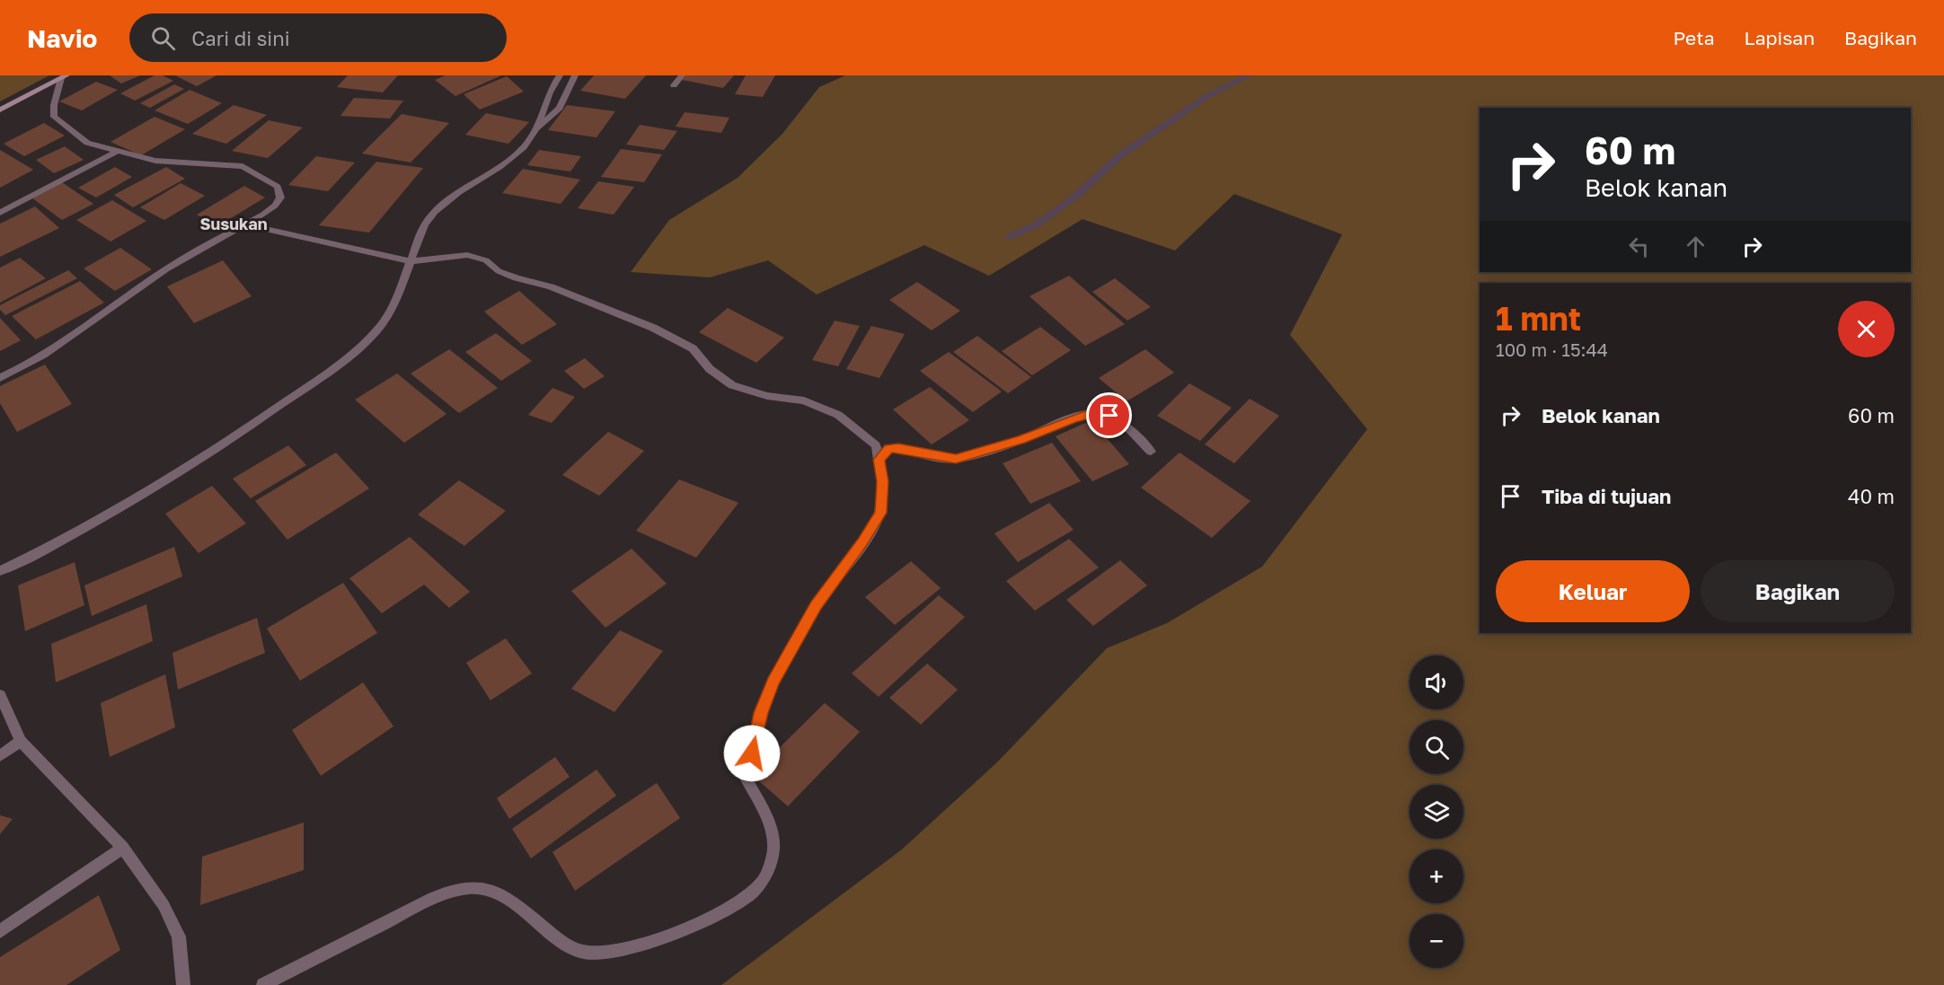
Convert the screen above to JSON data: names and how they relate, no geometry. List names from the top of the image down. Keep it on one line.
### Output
{"districts":["Susukan"],"page":{"header":"Navio","search":"Cari di sini","nav":["Peta","Lapisan","Bagikan"],"turn":["60 m","Belok kanan"],"heading":["1 mnt","100 m · 15:44"],"list":[{"name":"Belok kanan","value":"60 m"},{"name":"Tiba di tujuan","value":"40 m"}],"buttons":["Keluar","Bagikan"],"map_buttons":["+","−"]}}
